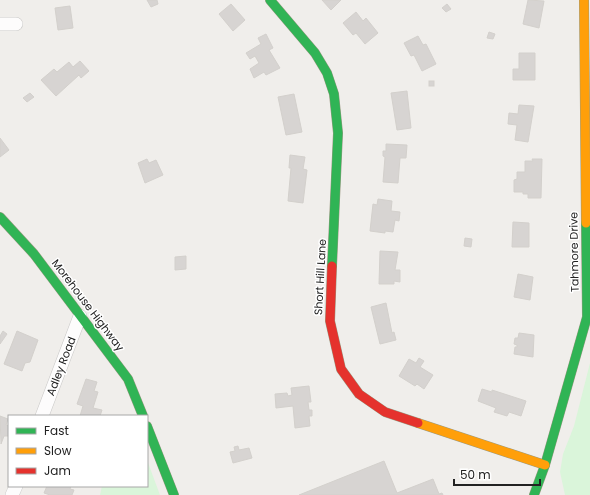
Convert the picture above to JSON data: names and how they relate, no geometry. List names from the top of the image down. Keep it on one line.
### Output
{"streets":{"street":["Tahmore Drive","Short Hill Lane","Morehouse Highway","Adley Road"]},"crossings":[["Tahmore Drive","Short Hill Lane"],["Morehouse Highway","Adley Road"]],"legend":["Fast","Slow","Jam"],"scale_bar":"50 m"}
